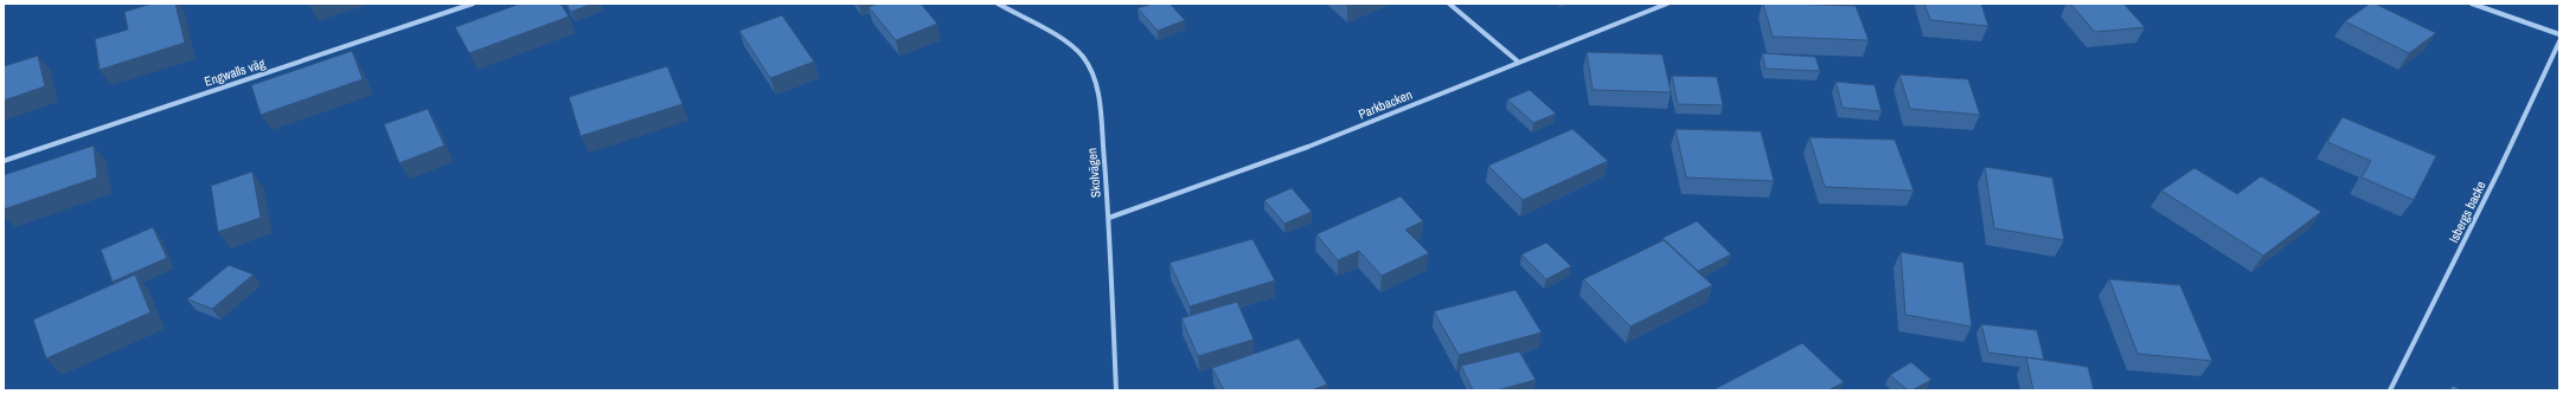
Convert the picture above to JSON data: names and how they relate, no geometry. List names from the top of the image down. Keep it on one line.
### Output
{"streets":{"street":["Engwalls väg","Parkbacken","Skolvägen","Isbergs backe"]},"crossings":[["Parkbacken","Skolvägen"]]}
